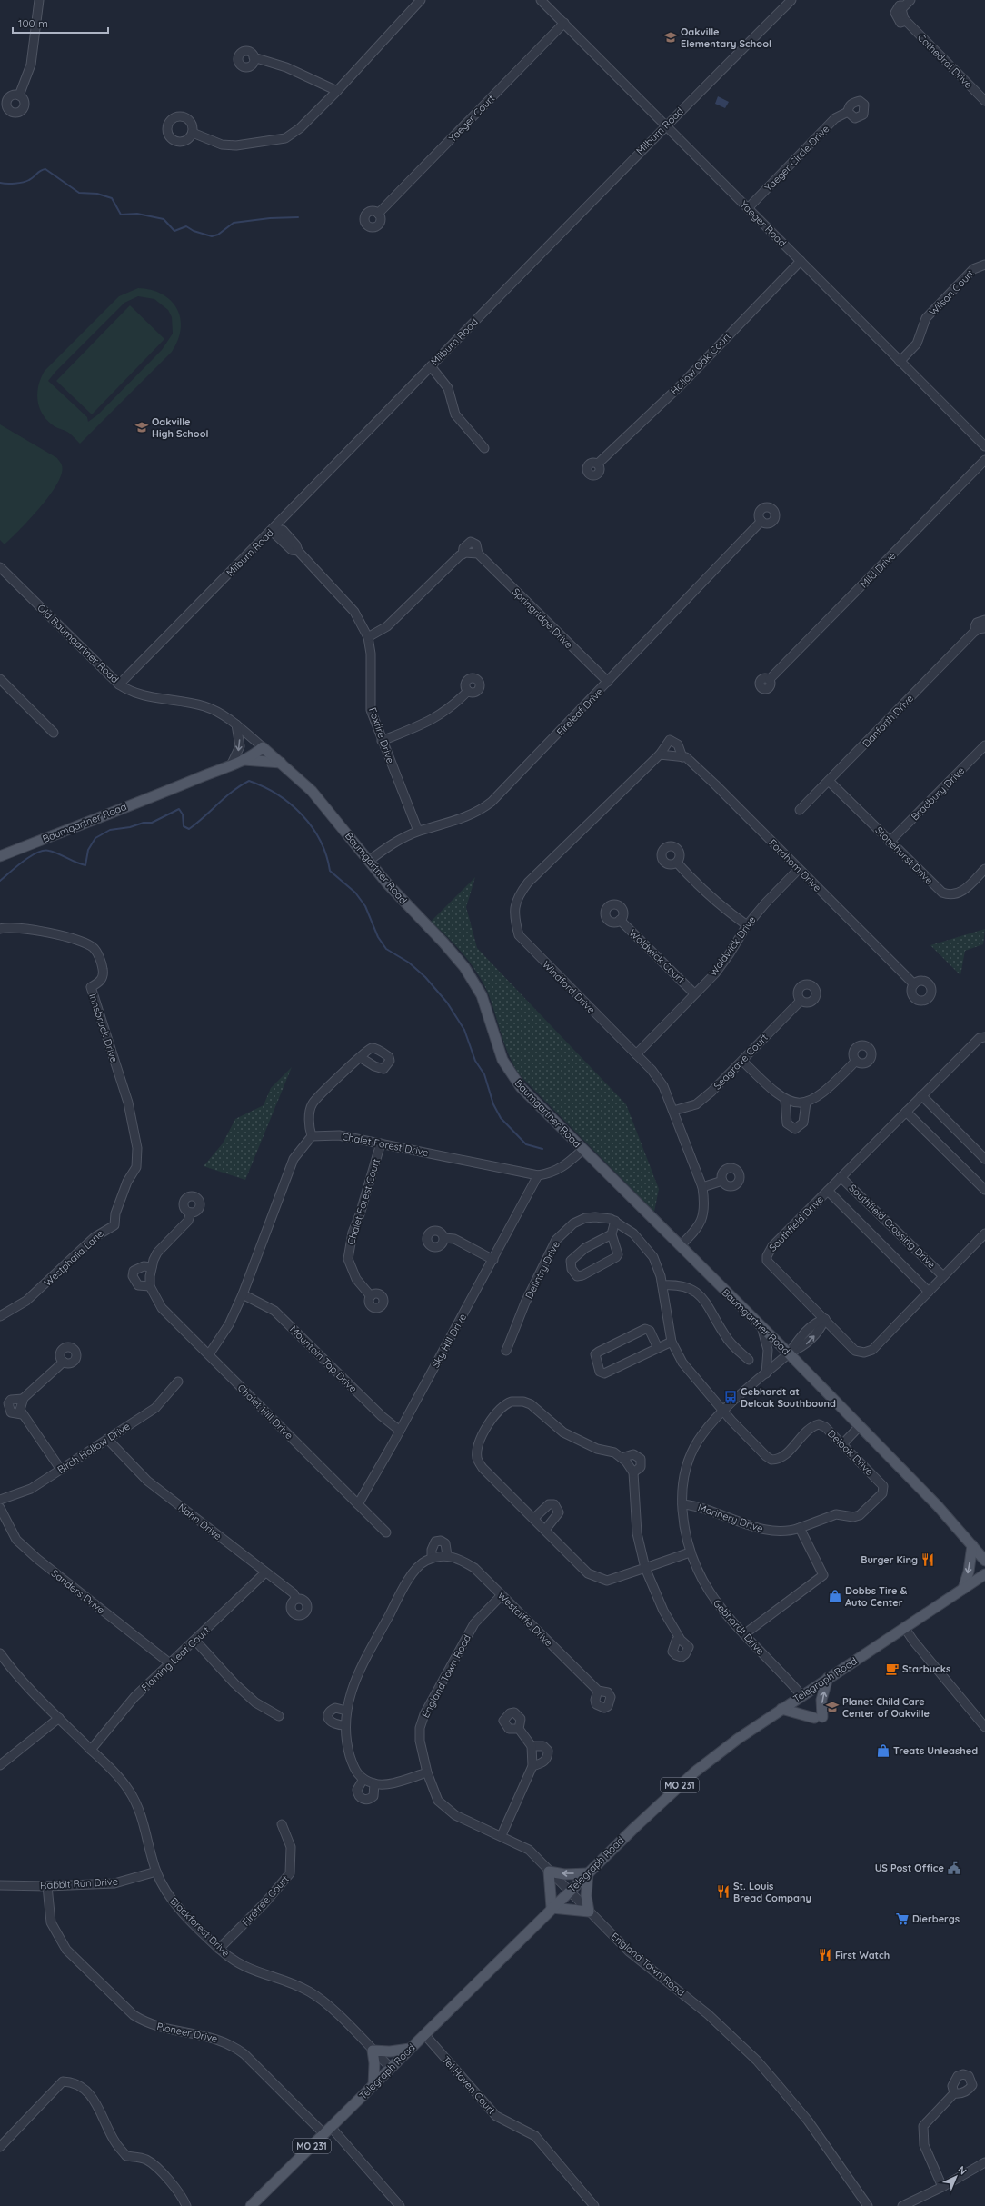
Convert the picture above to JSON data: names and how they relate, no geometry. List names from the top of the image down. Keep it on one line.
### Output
{"streets":{"main road":["Baumgartner Road","Telegraph Road","MO 231"],"street":["Cathedral Drive","Yaeger Court","Milburn Road","Yaeger Circle Drive","Yaeger Road","Wilson Court","Hollow Oak Court","Mild Drive","Springridge Drive","Old Baumgartner Road","Fireleaf Drive","Danforth Drive","Foxfire Drive","Bradbury Drive","Stonehurst Drive","Fordham Drive","Waldwick Drive","Waldwick Court","Windford Drive","Innsbruck Drive","Seagrave Court","Chalet Forest Drive","Chalet Forest Court","Southfield Drive","Southfield Crossing Drive","Westphalia Lane","Delintry Drive","Sky Hill Drive","Mountain Top Drive","Chalet Hill Drive","Birch Hollow Drive","Deloak Drive","Marinery Drive","Nahn Drive","Sanders Drive","Westcliffe Drive","Gebhardt Drive","Flaming Leaf Court","England Town Road","Rabbit Run Drive","Firetree Court","Blackforest Drive","Pioneer Drive","Tel Haven Court"]},"crossings":[["Yaeger Court","Yaeger Road"],["Milburn Road","Yaeger Road"],["Milburn Road","Old Baumgartner Road"],["Milburn Road","Foxfire Drive"],["Yaeger Circle Drive","Yaeger Road"],["Yaeger Road","Wilson Court"],["Yaeger Road","Hollow Oak Court"],["Springridge Drive","Fireleaf Drive"],["Springridge Drive","Foxfire Drive"],["Old Baumgartner Road","Baumgartner Road"],["Fireleaf Drive","Foxfire Drive"],["Fireleaf Drive","Baumgartner Road"],["Danforth Drive","Stonehurst Drive"],["Bradbury Drive","Stonehurst Drive"],["Baumgartner Road","Windford Drive"],["Baumgartner Road","Chalet Forest Drive"],["Baumgartner Road","Gebhardt Drive"],["Fordham Drive","Waldwick Drive"],["Fordham Drive","Windford Drive"],["Waldwick Drive","Waldwick Court"],["Waldwick Drive","Windford Drive"],["Windford Drive","Seagrave Court"],["Innsbruck Drive","Westphalia Lane"],["Chalet Forest Drive","Chalet Forest Court"],["Chalet Forest Drive","Sky Hill Drive"],["Southfield Drive","Southfield Crossing Drive"],["Delintry Drive","Deloak Drive"],["Sky Hill Drive","Mountain Top Drive"],["Sky Hill Drive","Chalet Hill Drive"],["Birch Hollow Drive","Nahn Drive"],["Deloak Drive","Marinery Drive"],["Deloak Drive","Gebhardt Drive"],["Marinery Drive","Gebhardt Drive"],["Nahn Drive","Flaming Leaf Court"],["Sanders Drive","Flaming Leaf Court"],["Westcliffe Drive","England Town Road"],["Gebhardt Drive","Telegraph Road"],["Flaming Leaf Court","Blackforest Drive"],["England Town Road","Telegraph Road"],["Telegraph Road","Blackforest Drive"],["Telegraph Road","Pioneer Drive"],["Telegraph Road","Tel Haven Court"],["Rabbit Run Drive","Blackforest Drive"],["Rabbit Run Drive","Pioneer Drive"],["Firetree Court","Blackforest Drive"]],"places":{"school or university":["Oakville Elementary School","Oakville High School","Planet Child Care Center of Oakville"],"bus stop":["Gebhardt at Deloak Southbound"],"restaurant":["Burger King","St. Louis Bread Company","First Watch"],"shop":["Dobbs Tire & Auto Center","Treats Unleashed"],"cafe":["Starbucks"],"public building":["US Post Office"],"supermarket":["Dierbergs"]},"scale_bar":"100 m","north":"top right"}
